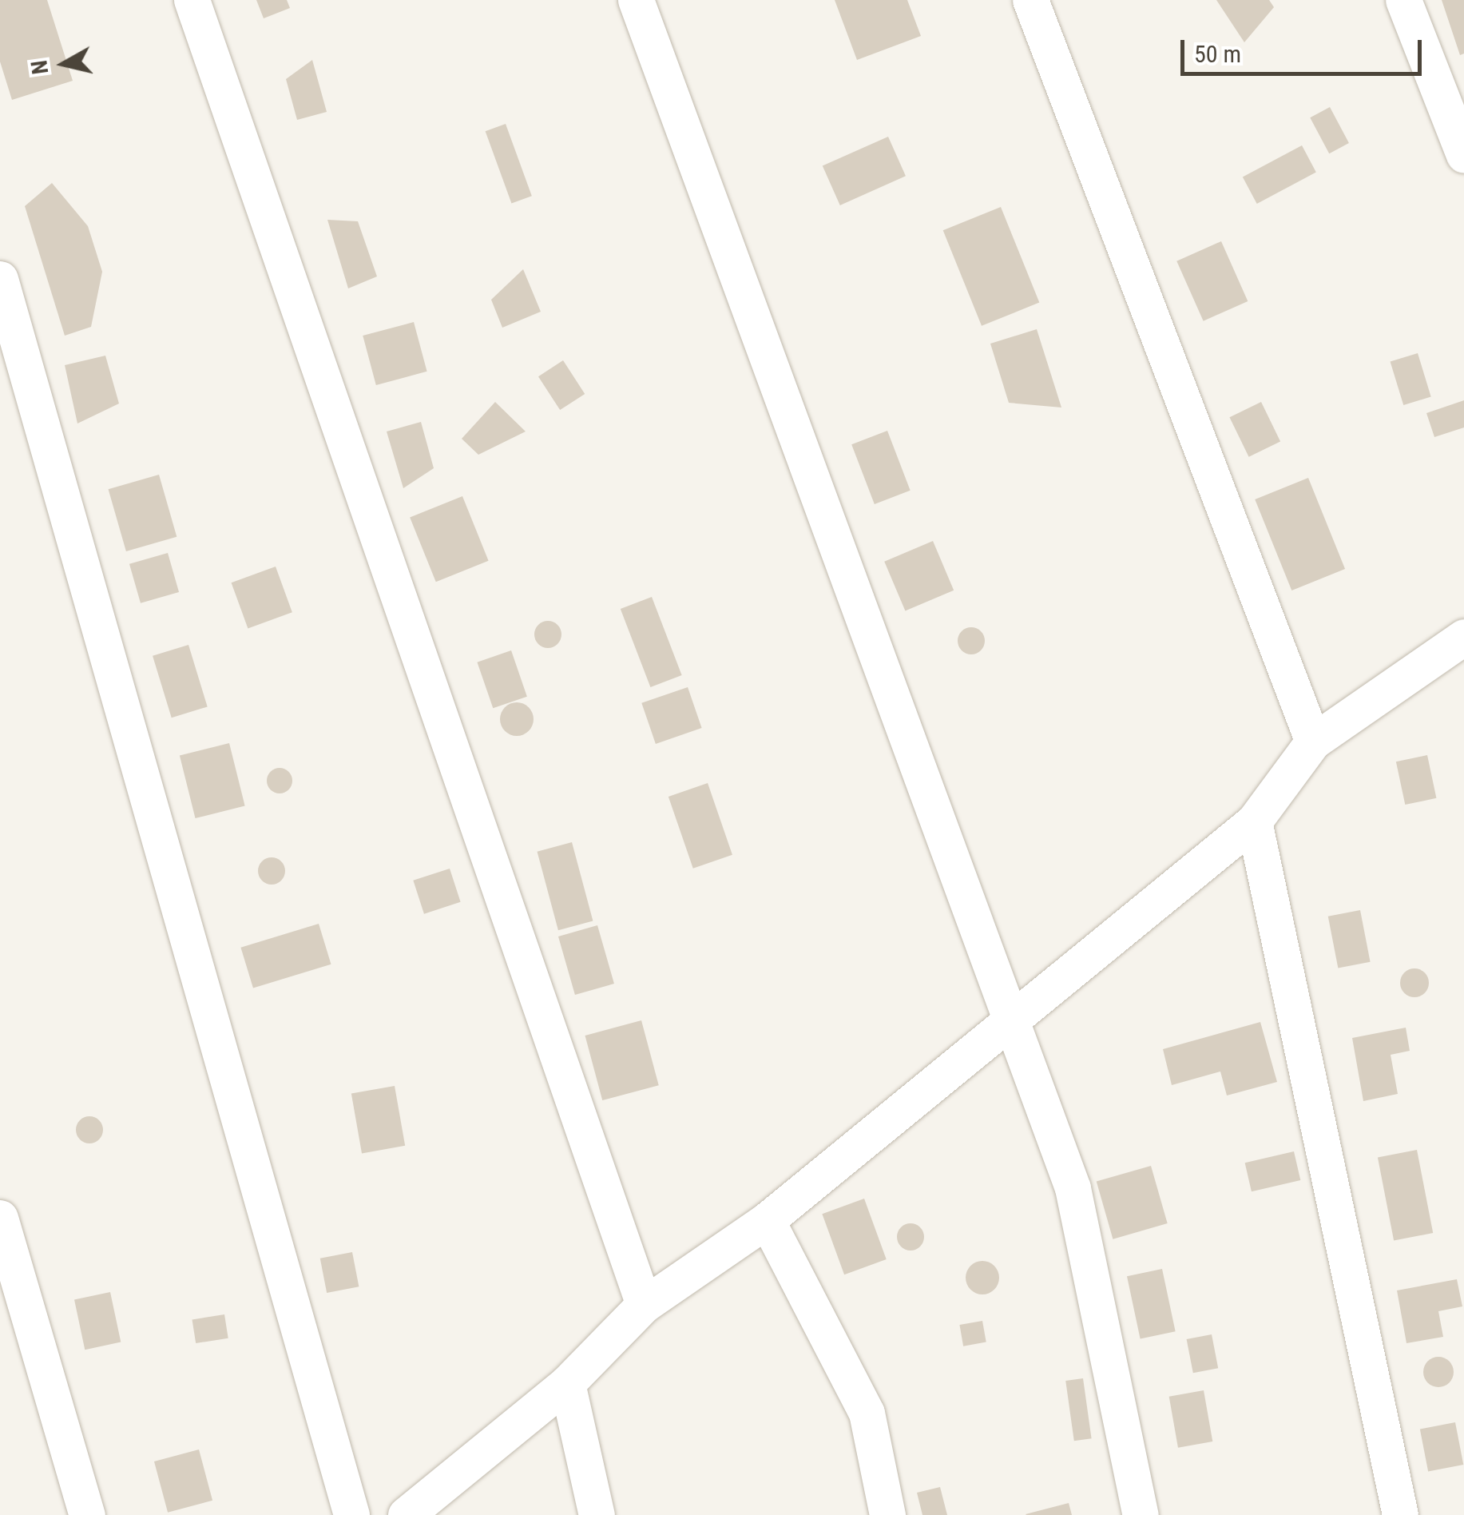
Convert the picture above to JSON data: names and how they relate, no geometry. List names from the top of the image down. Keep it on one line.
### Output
{"scale_bar":"50 m","north":"left"}
